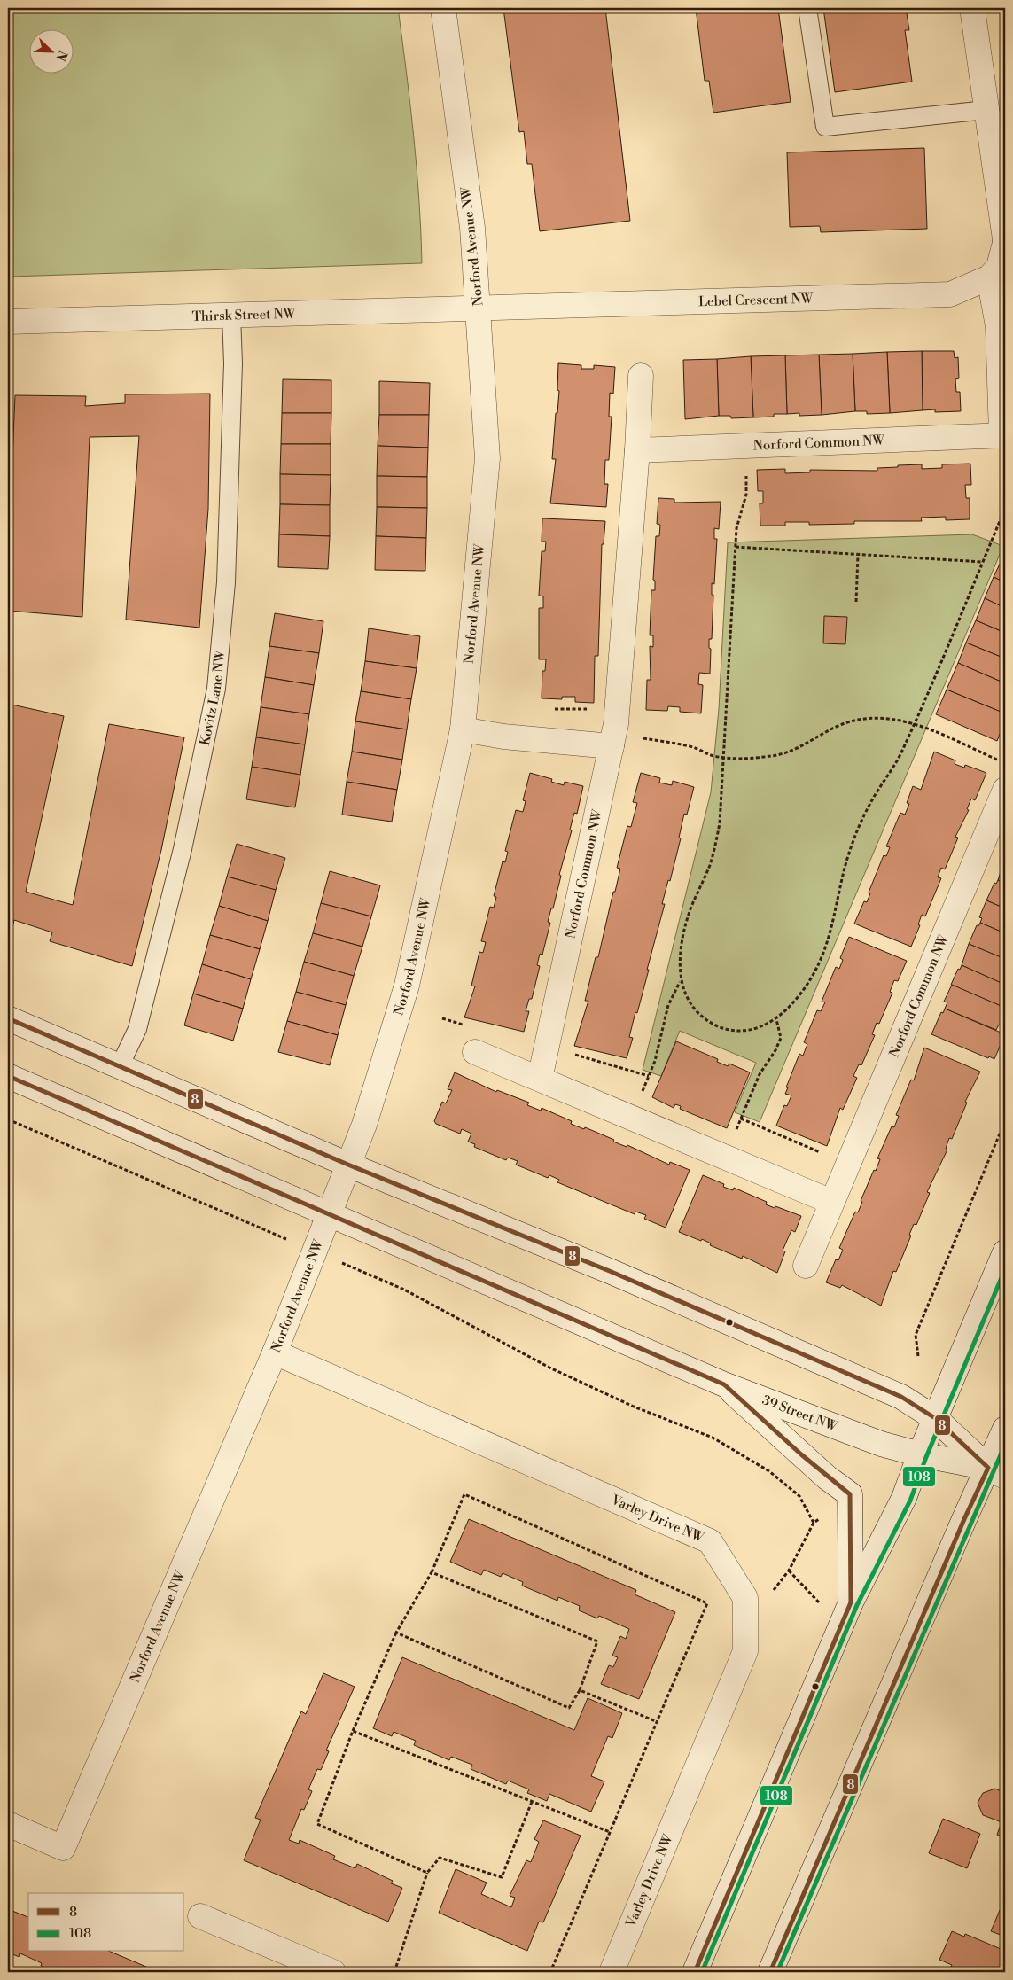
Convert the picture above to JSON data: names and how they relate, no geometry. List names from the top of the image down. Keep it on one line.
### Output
{"streets":{"street":["Norford Avenue NW","Lebel Crescent NW","Thirsk Street NW","Norford Common NW","39 Street NW","Varley Drive NW"],"lane":["Kovitz Lane NW"]},"crossings":[["Norford Avenue NW","Lebel Crescent NW"],["Norford Avenue NW","Thirsk Street NW"],["Norford Avenue NW","39 Street NW"],["Norford Avenue NW","Varley Drive NW"],["Lebel Crescent NW","Thirsk Street NW"],["Lebel Crescent NW","Norford Common NW"],["Thirsk Street NW","Kovitz Lane NW"]],"lines":["transit line 8","transit line 108"],"legend":["8","108"],"north":"bottom right"}
